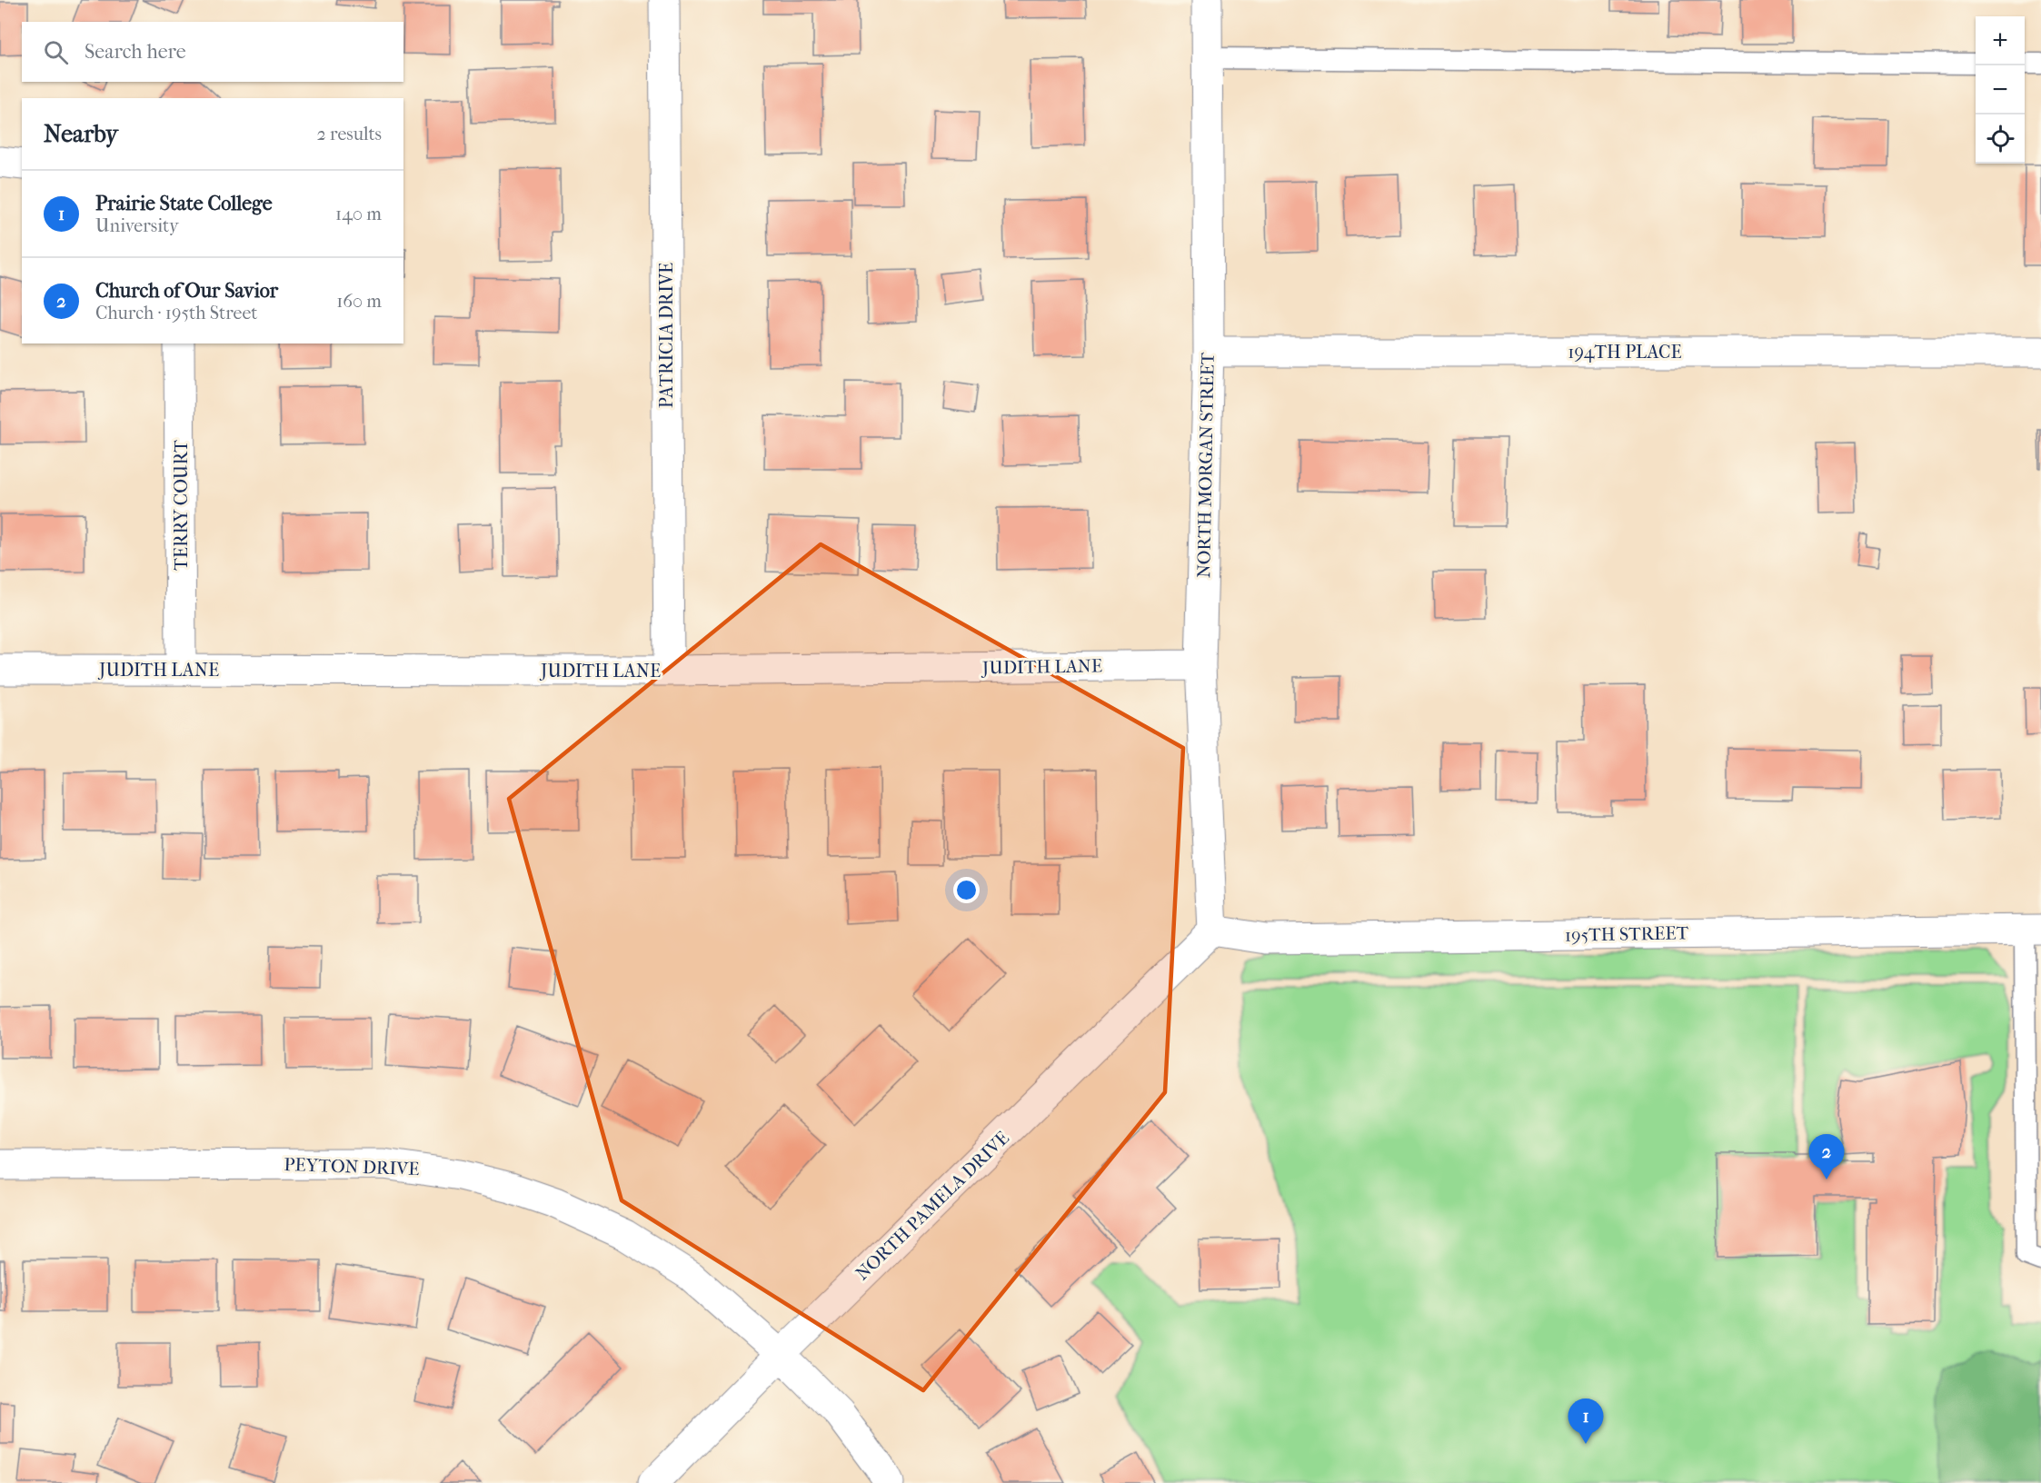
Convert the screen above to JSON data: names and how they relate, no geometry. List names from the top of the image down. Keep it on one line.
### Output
{"streets":{"street":["PATRICIA DRIVE","194TH PLACE","NORTH MORGAN STREET","TERRY COURT","JUDITH LANE","195TH STREET","PEYTON DRIVE","NORTH PAMELA DRIVE"]},"crossings":[["PATRICIA DRIVE","JUDITH LANE"],["194TH PLACE","NORTH MORGAN STREET"],["NORTH MORGAN STREET","JUDITH LANE"],["NORTH MORGAN STREET","195TH STREET"],["NORTH MORGAN STREET","NORTH PAMELA DRIVE"],["TERRY COURT","JUDITH LANE"],["195TH STREET","NORTH PAMELA DRIVE"],["PEYTON DRIVE","NORTH PAMELA DRIVE"]],"page":{"map_buttons":["+","−"],"search":"Search here","heading":["Nearby","2 results"],"list":[{"mark":"1","name":"Prairie State College","note":"University","value":"140 m"},{"mark":"2","name":"Church of Our Savior","note":"Church · 195th Street","value":"160 m"}],"pins":["2","1"]}}
